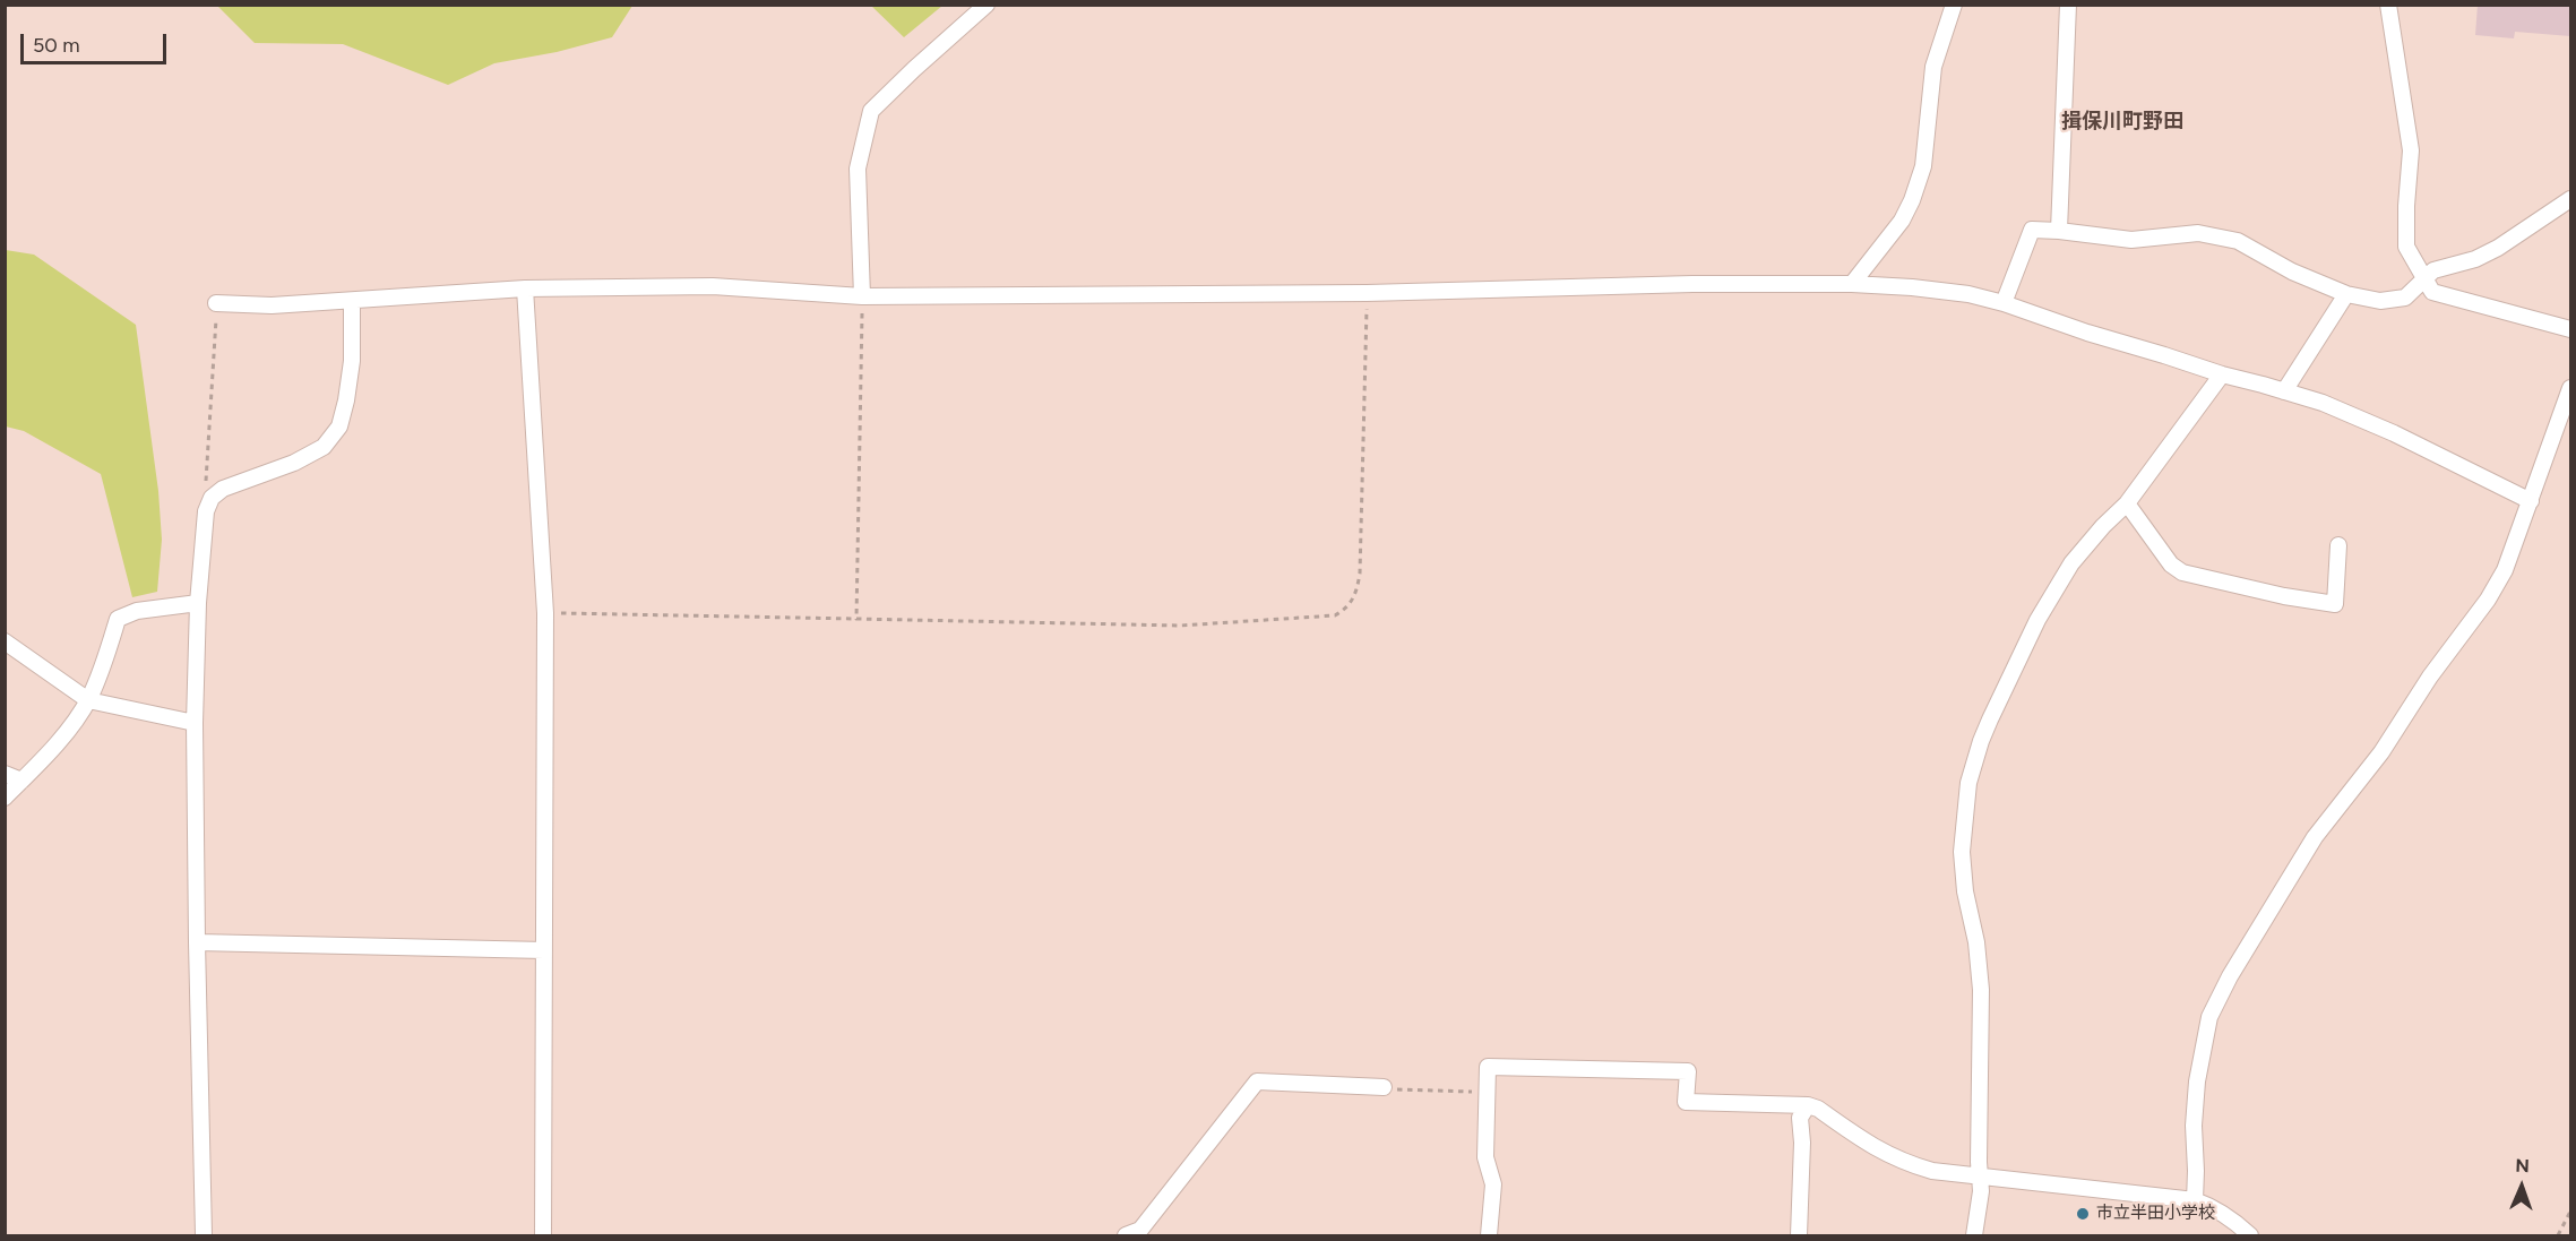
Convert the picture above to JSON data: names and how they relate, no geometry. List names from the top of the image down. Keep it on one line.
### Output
{"districts":["揖保川町野田"],"places":["市立半田小学校"],"scale_bar":"50 m","north":"top"}
